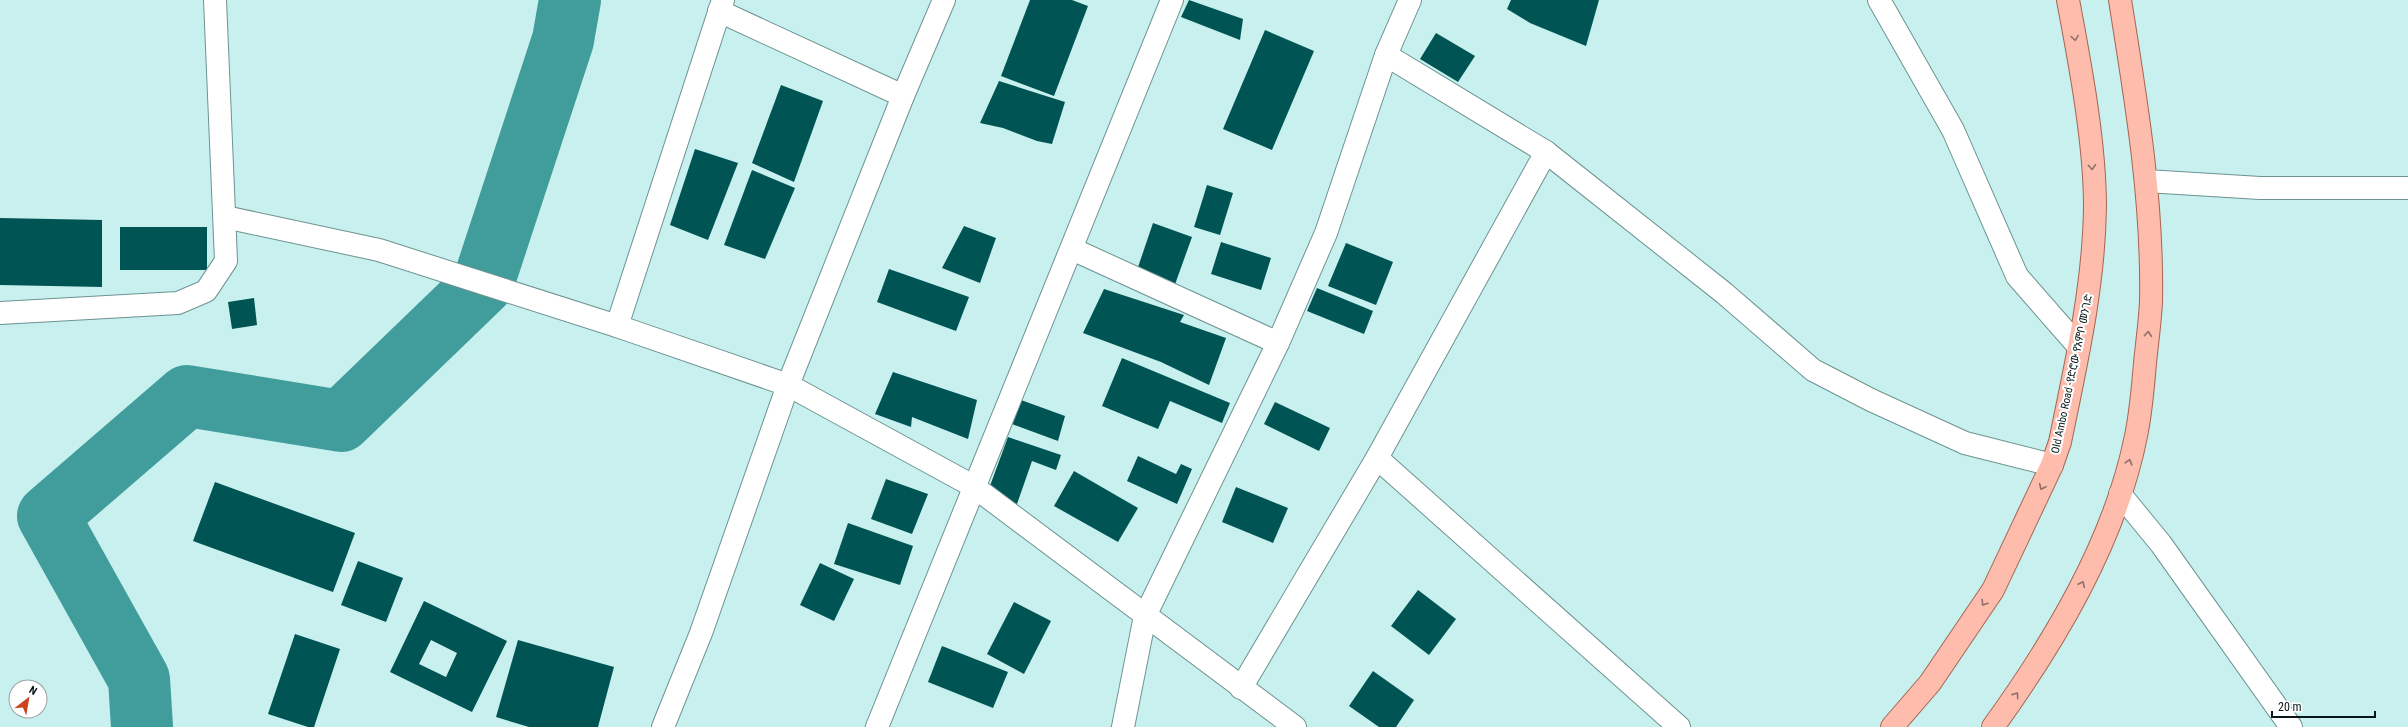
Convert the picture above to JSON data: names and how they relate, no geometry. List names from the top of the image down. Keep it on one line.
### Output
{"streets":{"main road":["Old Ambo Road -የድሮው የአምቦ መንገድ"]},"scale_bar":"20 m","north":"top right"}
